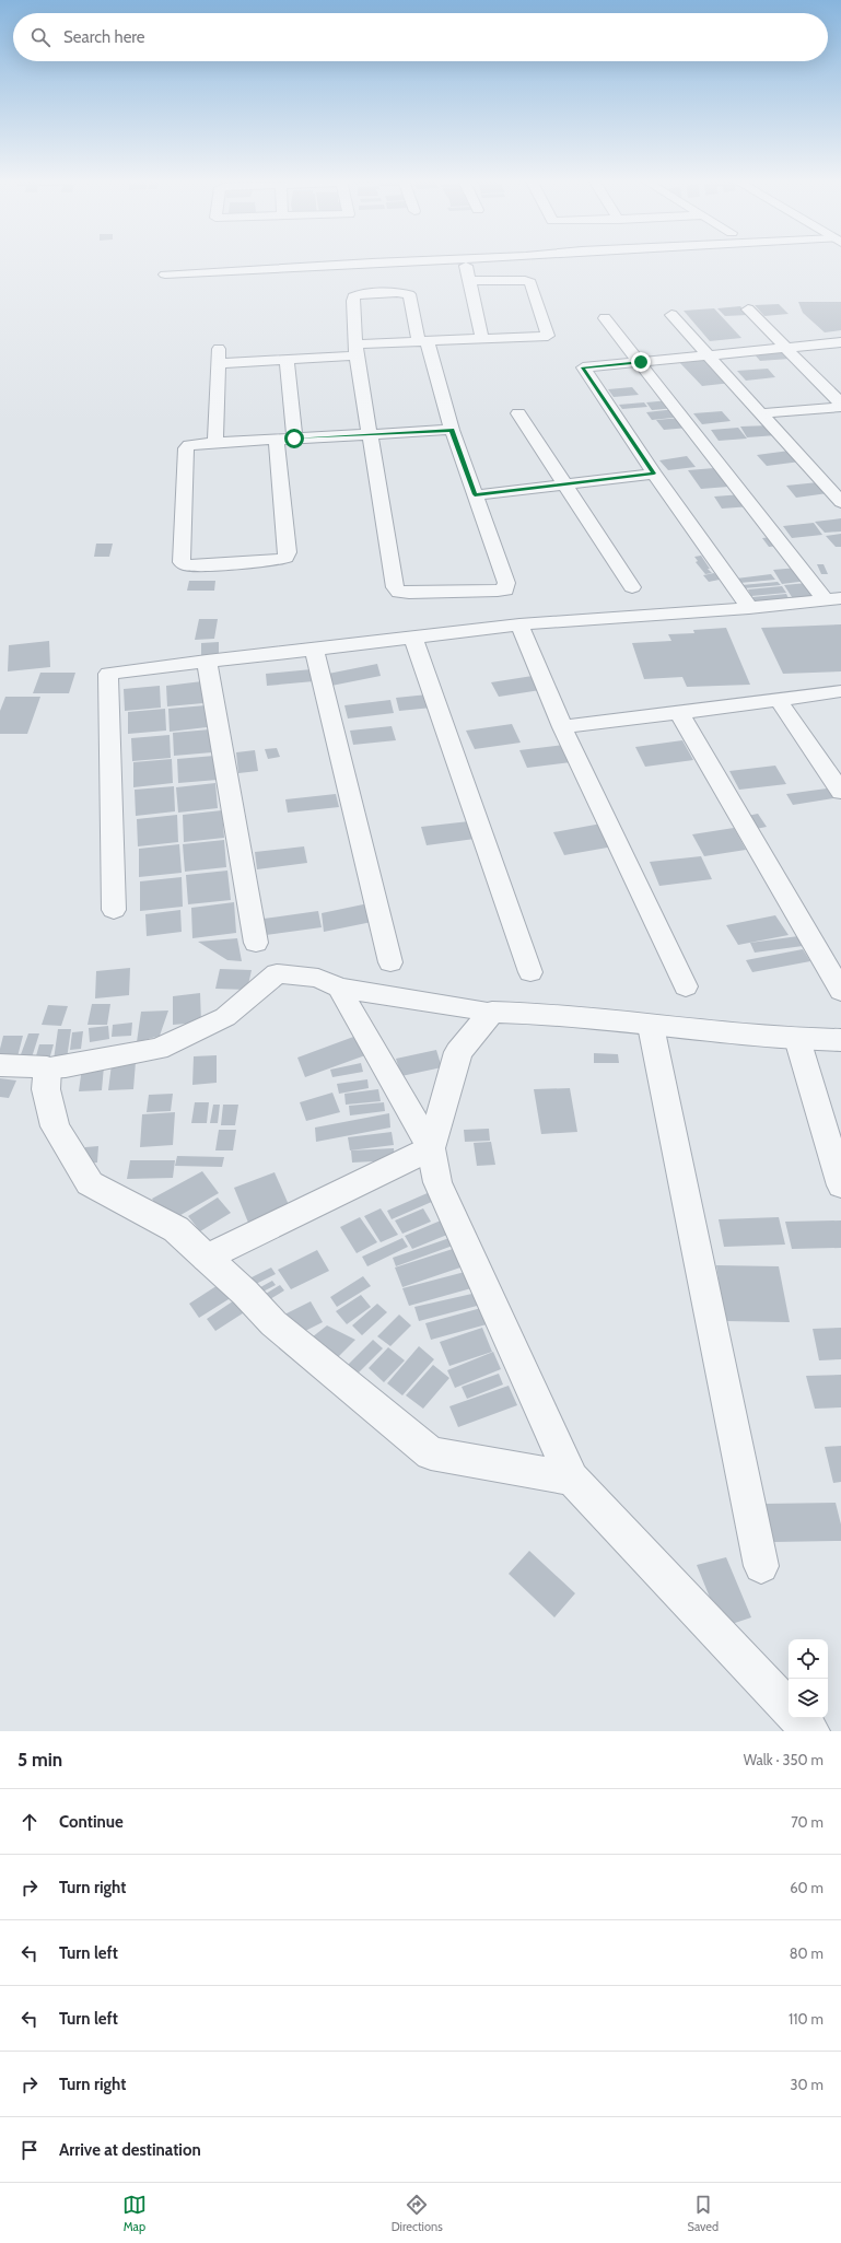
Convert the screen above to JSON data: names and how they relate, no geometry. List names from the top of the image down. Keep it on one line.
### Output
{"page":{"search":"Search here","heading":["5 min","Walk · 350 m"],"list":[["Continue","70 m"],["Turn right","60 m"],["Turn left","80 m"],["Turn left","110 m"],["Turn right","30 m"],"Arrive at destination"],"nav":["Map","Directions","Saved"]}}
